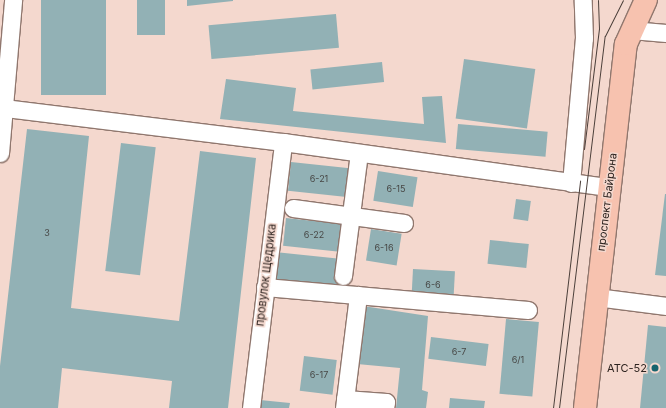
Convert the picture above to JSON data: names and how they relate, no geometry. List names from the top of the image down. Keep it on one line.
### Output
{"streets":{"main road":["проспект Байрона"],"street":["провулок Щедрика"]},"places":["АТС-52"],"house_numbers":["6-21","6-15","3","6-22","6-16","6-6","6-7","6/1","6-17"]}
